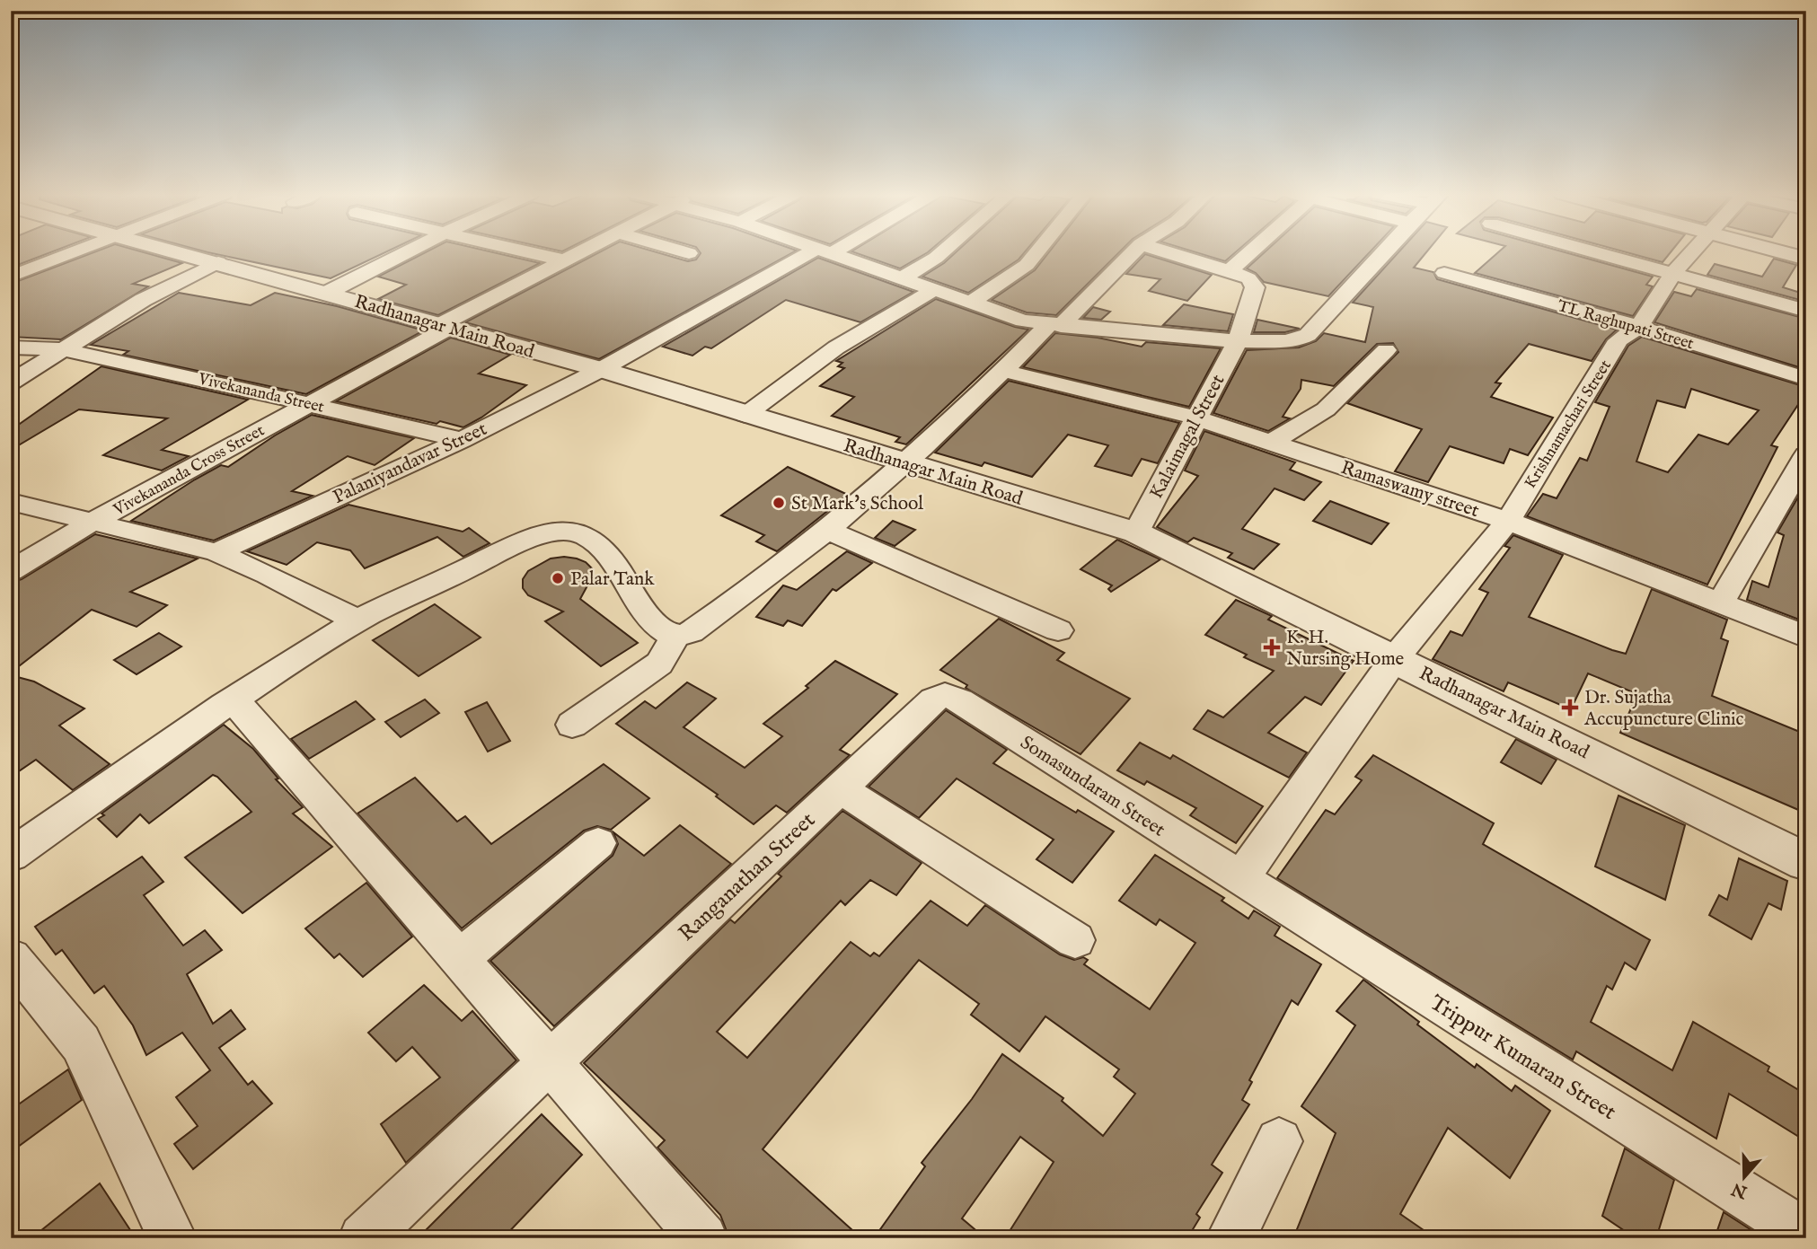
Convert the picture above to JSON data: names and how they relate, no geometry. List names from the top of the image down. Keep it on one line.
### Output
{"streets":{"street":["TL Raghupati Street","Radhanagar Main Road","Vivekananda Street","Krishnamachari Street","Kalaimagal Street","Palaniyandavar Street","Vivekananda Cross Street","Ramaswamy street","Somasundaram Street","Ranganathan Street","Trippur Kumaran Street"]},"crossings":[["TL Raghupati Street","Krishnamachari Street"],["Radhanagar Main Road","Krishnamachari Street"],["Radhanagar Main Road","Kalaimagal Street"],["Radhanagar Main Road","Palaniyandavar Street"],["Radhanagar Main Road","Vivekananda Cross Street"],["Vivekananda Street","Palaniyandavar Street"],["Vivekananda Street","Vivekananda Cross Street"],["Krishnamachari Street","Ramaswamy street"],["Krishnamachari Street","Somasundaram Street"],["Krishnamachari Street","Trippur Kumaran Street"],["Kalaimagal Street","Ramaswamy street"],["Somasundaram Street","Ranganathan Street"],["Somasundaram Street","Trippur Kumaran Street"]],"places":{"other":["St Mark's School","Palar Tank"],"health":["K. H. Nursing Home","Dr. Sujatha Accupuncture Clinic"]},"north":"bottom"}
